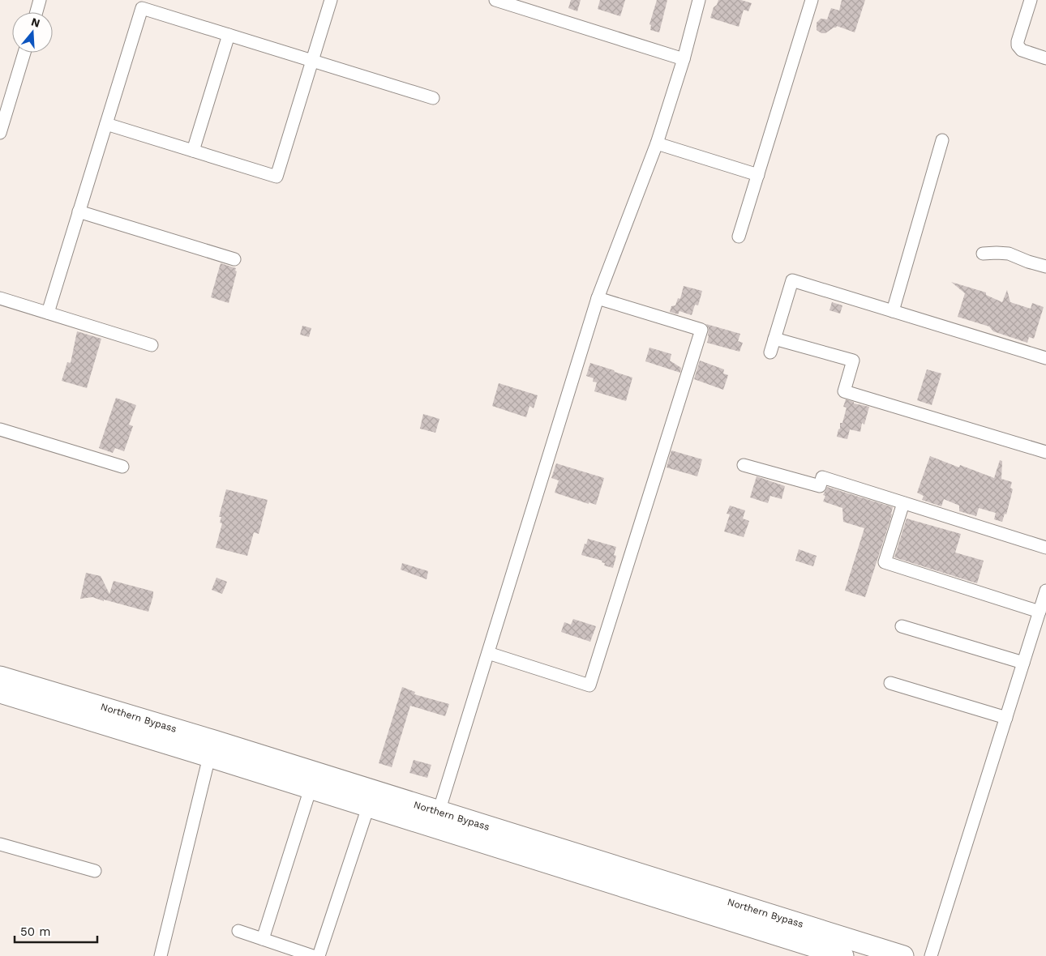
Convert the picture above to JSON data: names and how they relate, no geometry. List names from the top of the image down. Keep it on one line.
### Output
{"streets":{"main road":["Northern Bypass"]},"scale_bar":"50 m","north":"top"}
